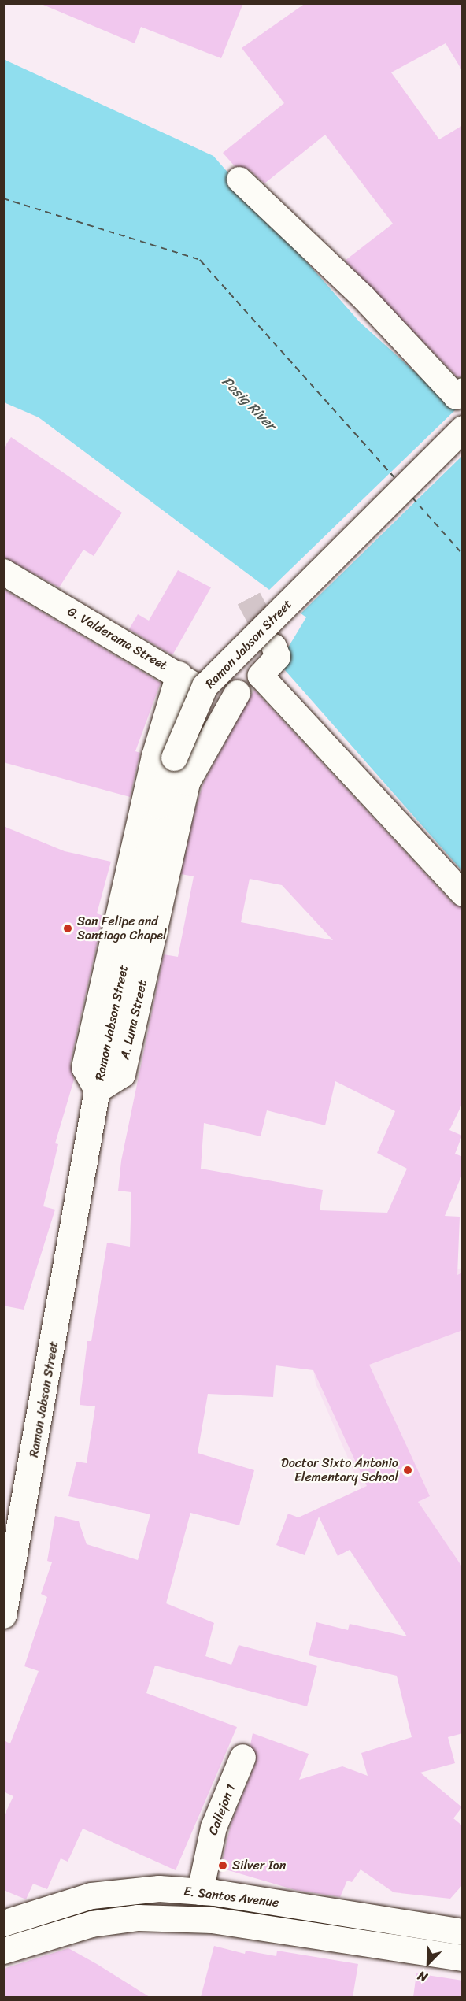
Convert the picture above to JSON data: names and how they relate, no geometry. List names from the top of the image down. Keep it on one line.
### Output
{"streets":{"street":["G. Valderama Street","Ramon Jabson Street","A. Luna Street","Callejon 1","E. Santos Avenue"]},"crossings":[["G. Valderama Street","A. Luna Street"],["Ramon Jabson Street","A. Luna Street"],["Callejon 1","E. Santos Avenue"]],"water":["Pasig River"],"places":["San Felipe and Santiago Chapel","Doctor Sixto Antonio Elementary School","Silver Ion"],"north":"bottom left"}
